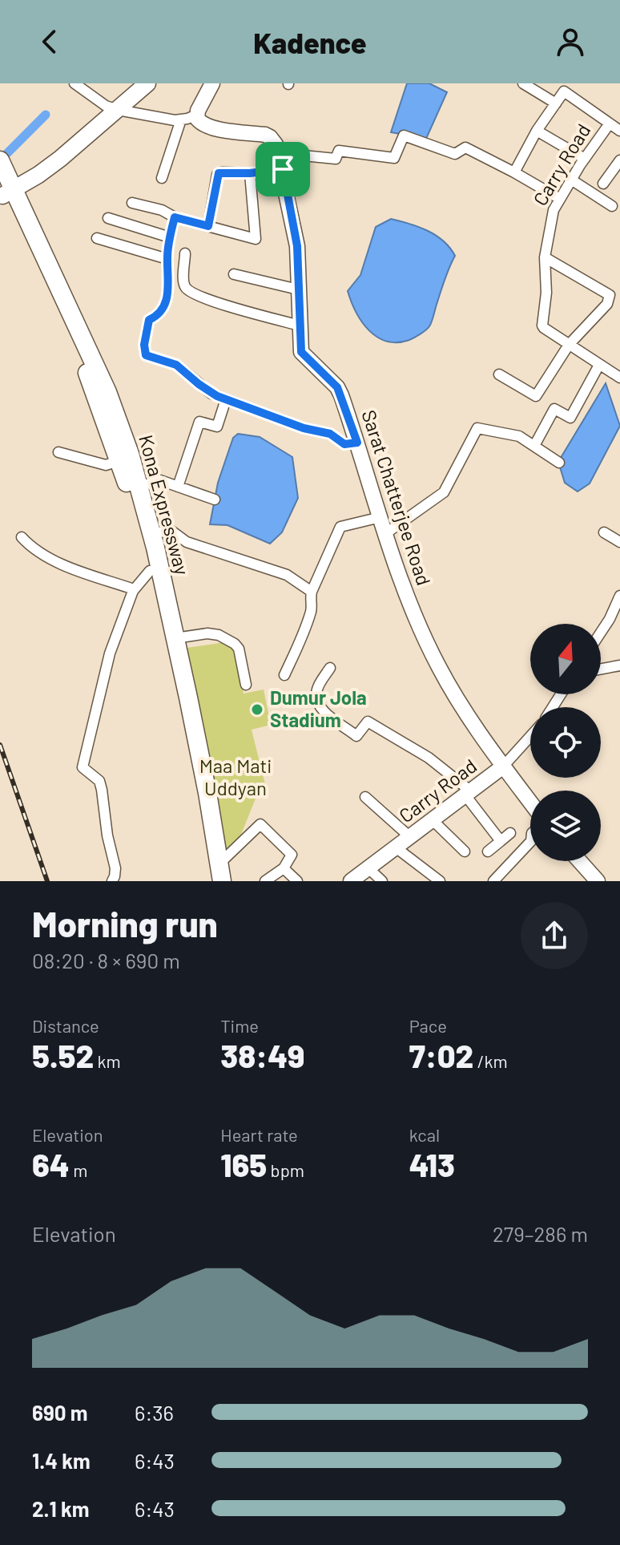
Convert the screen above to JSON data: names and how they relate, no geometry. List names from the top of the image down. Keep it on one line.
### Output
{"streets":{"highway":["Kona Expressway"],"main road":["Carry Road","Sarat Chatterjee Road"]},"crossings":[["Carry Road","Sarat Chatterjee Road"]],"parks":["Maa Mati Uddyan"],"places":["Dumur Jola Stadium"],"north":"top","page":{"header":"Kadence","heading":["Morning run","08:20 · 8 × 690 m"],"stats":[["Distance","5.52 km"],["Time","38:49"],["Pace","7:02 /km"],["Elevation","64 m"],["Heart rate","165 bpm"],["kcal","413"]],"chart":["Elevation","279–286 m"],"list":[{"name":"690 m","note":"6:36"},{"name":"1.4 km","note":"6:43"},{"name":"2.1 km","note":"6:43"}]}}
